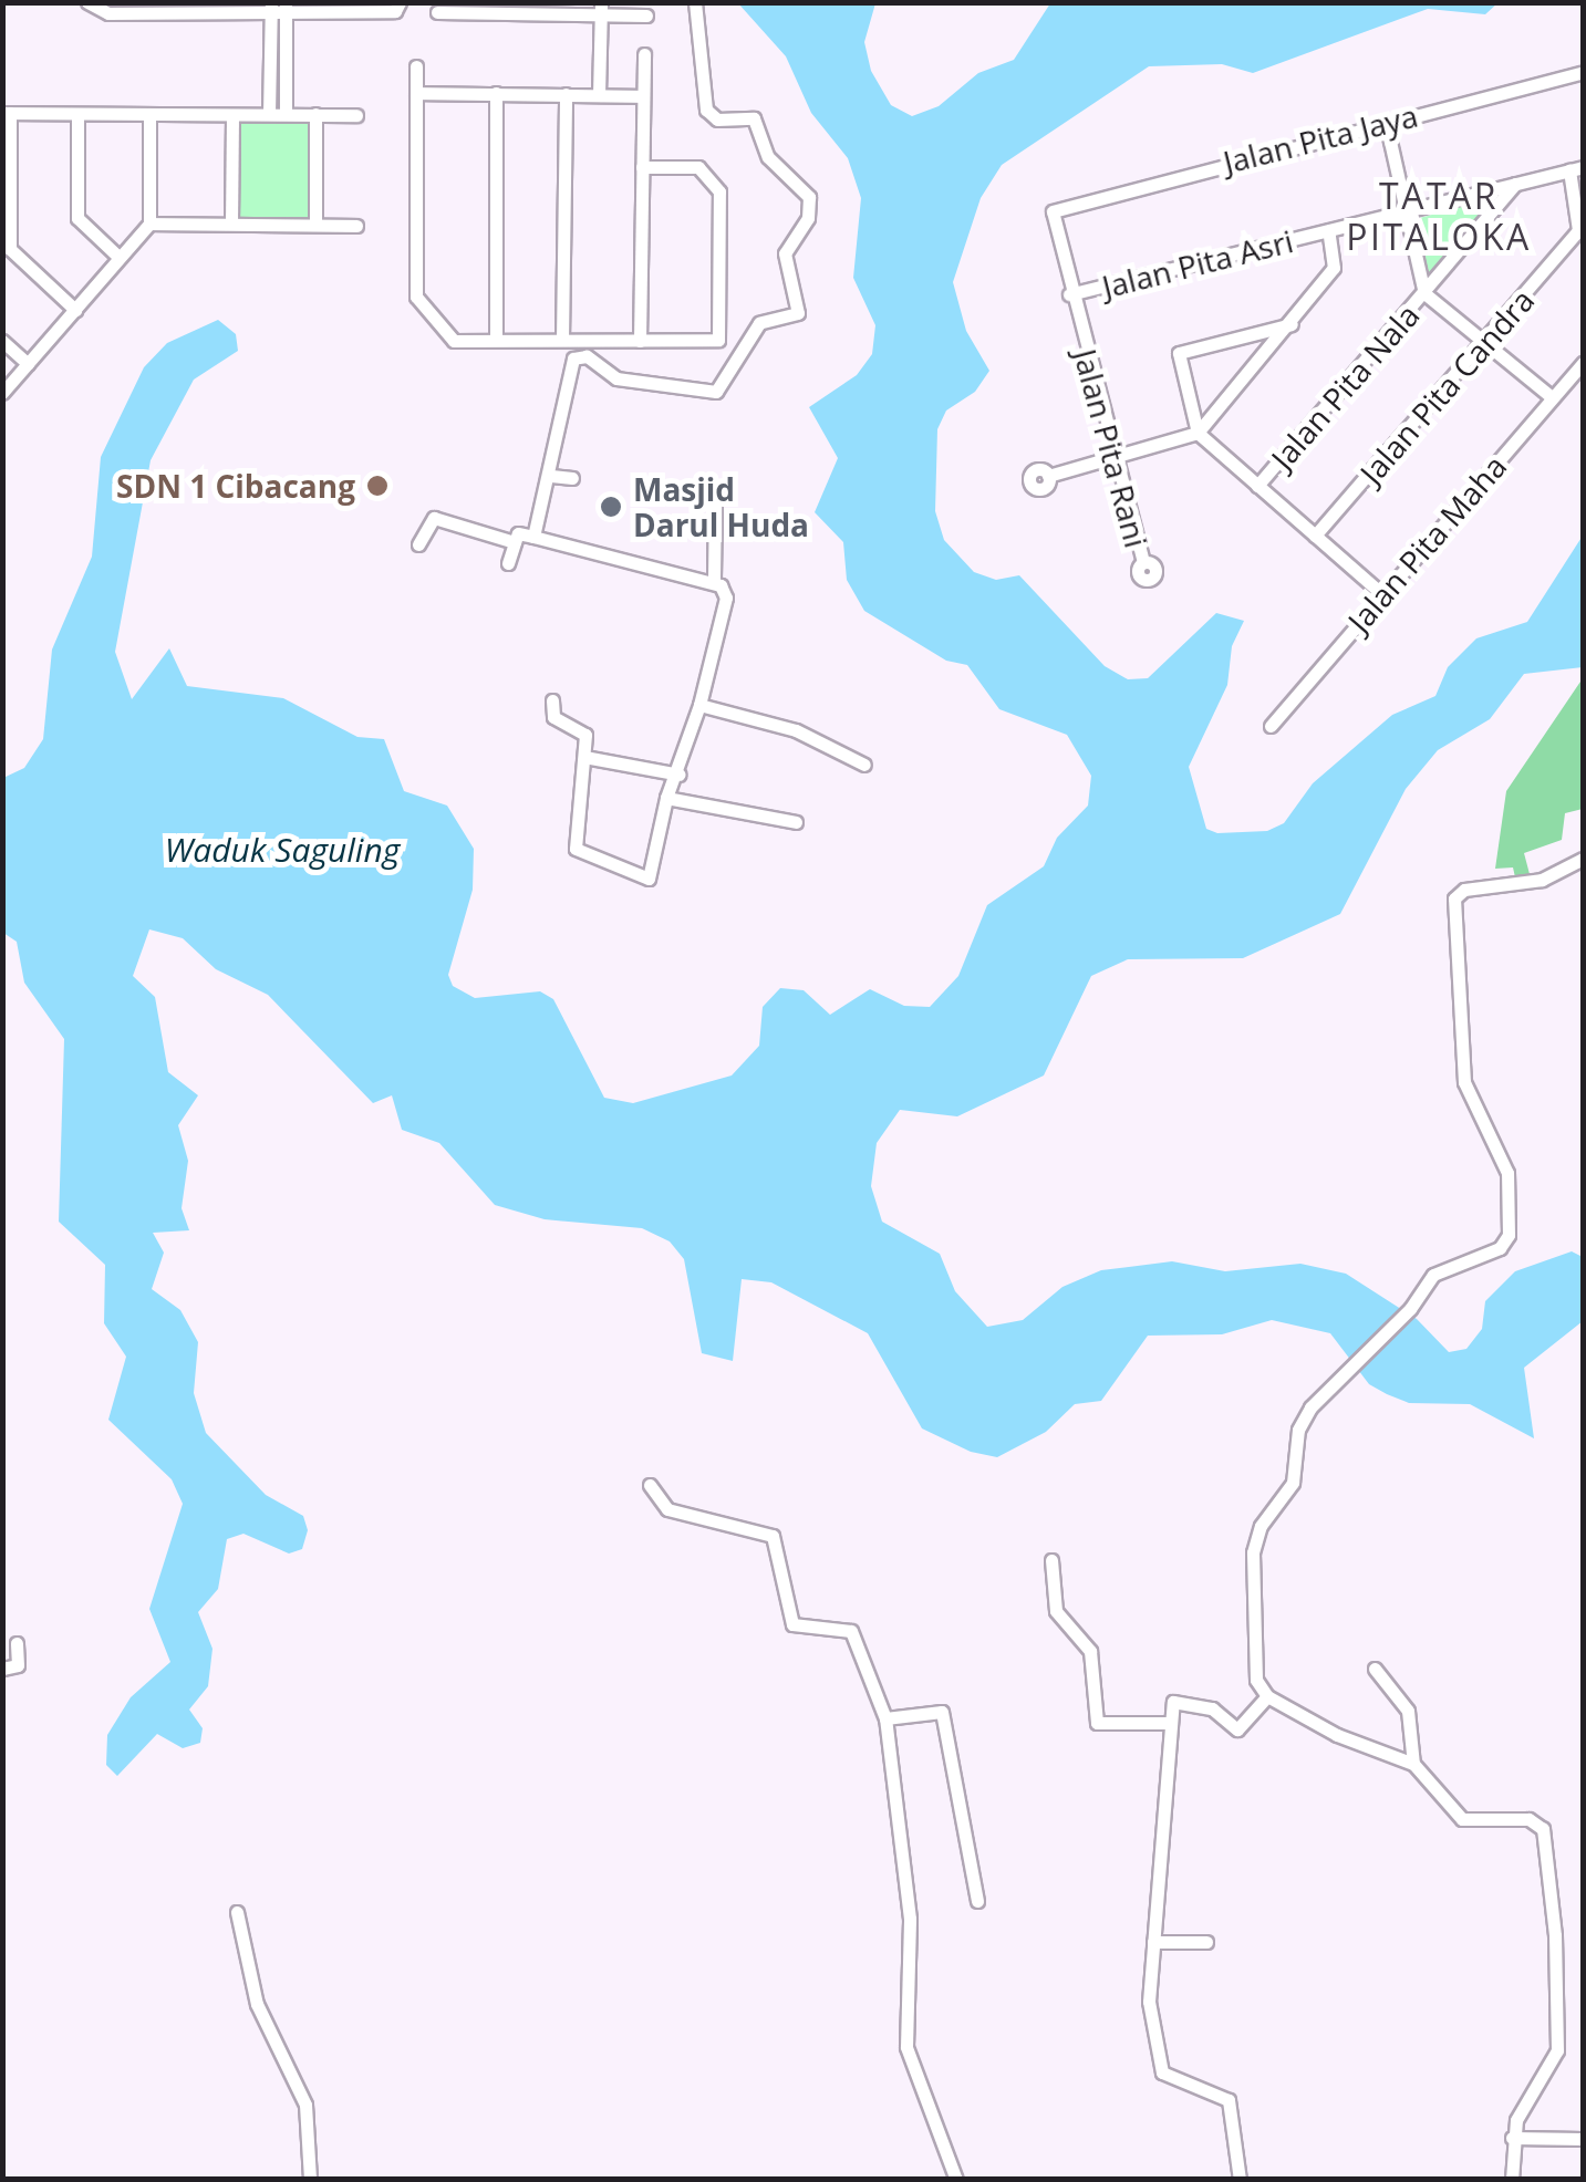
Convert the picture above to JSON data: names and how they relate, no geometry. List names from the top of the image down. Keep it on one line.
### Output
{"streets":{"street":["Jalan Pita Jaya","Jalan Pita Asri","Jalan Pita Nala","Jalan Pita Candra","Jalan Pita Rani","Jalan Pita Maha"]},"crossings":[["Jalan Pita Jaya","Jalan Pita Rani"],["Jalan Pita Asri","Jalan Pita Nala"],["Jalan Pita Asri","Jalan Pita Candra"],["Jalan Pita Asri","Jalan Pita Rani"]],"districts":["TATAR PITALOKA"],"water":["Waduk Saguling"],"places":["SDN 1 Cibacang","Masjid Darul Huda"]}
